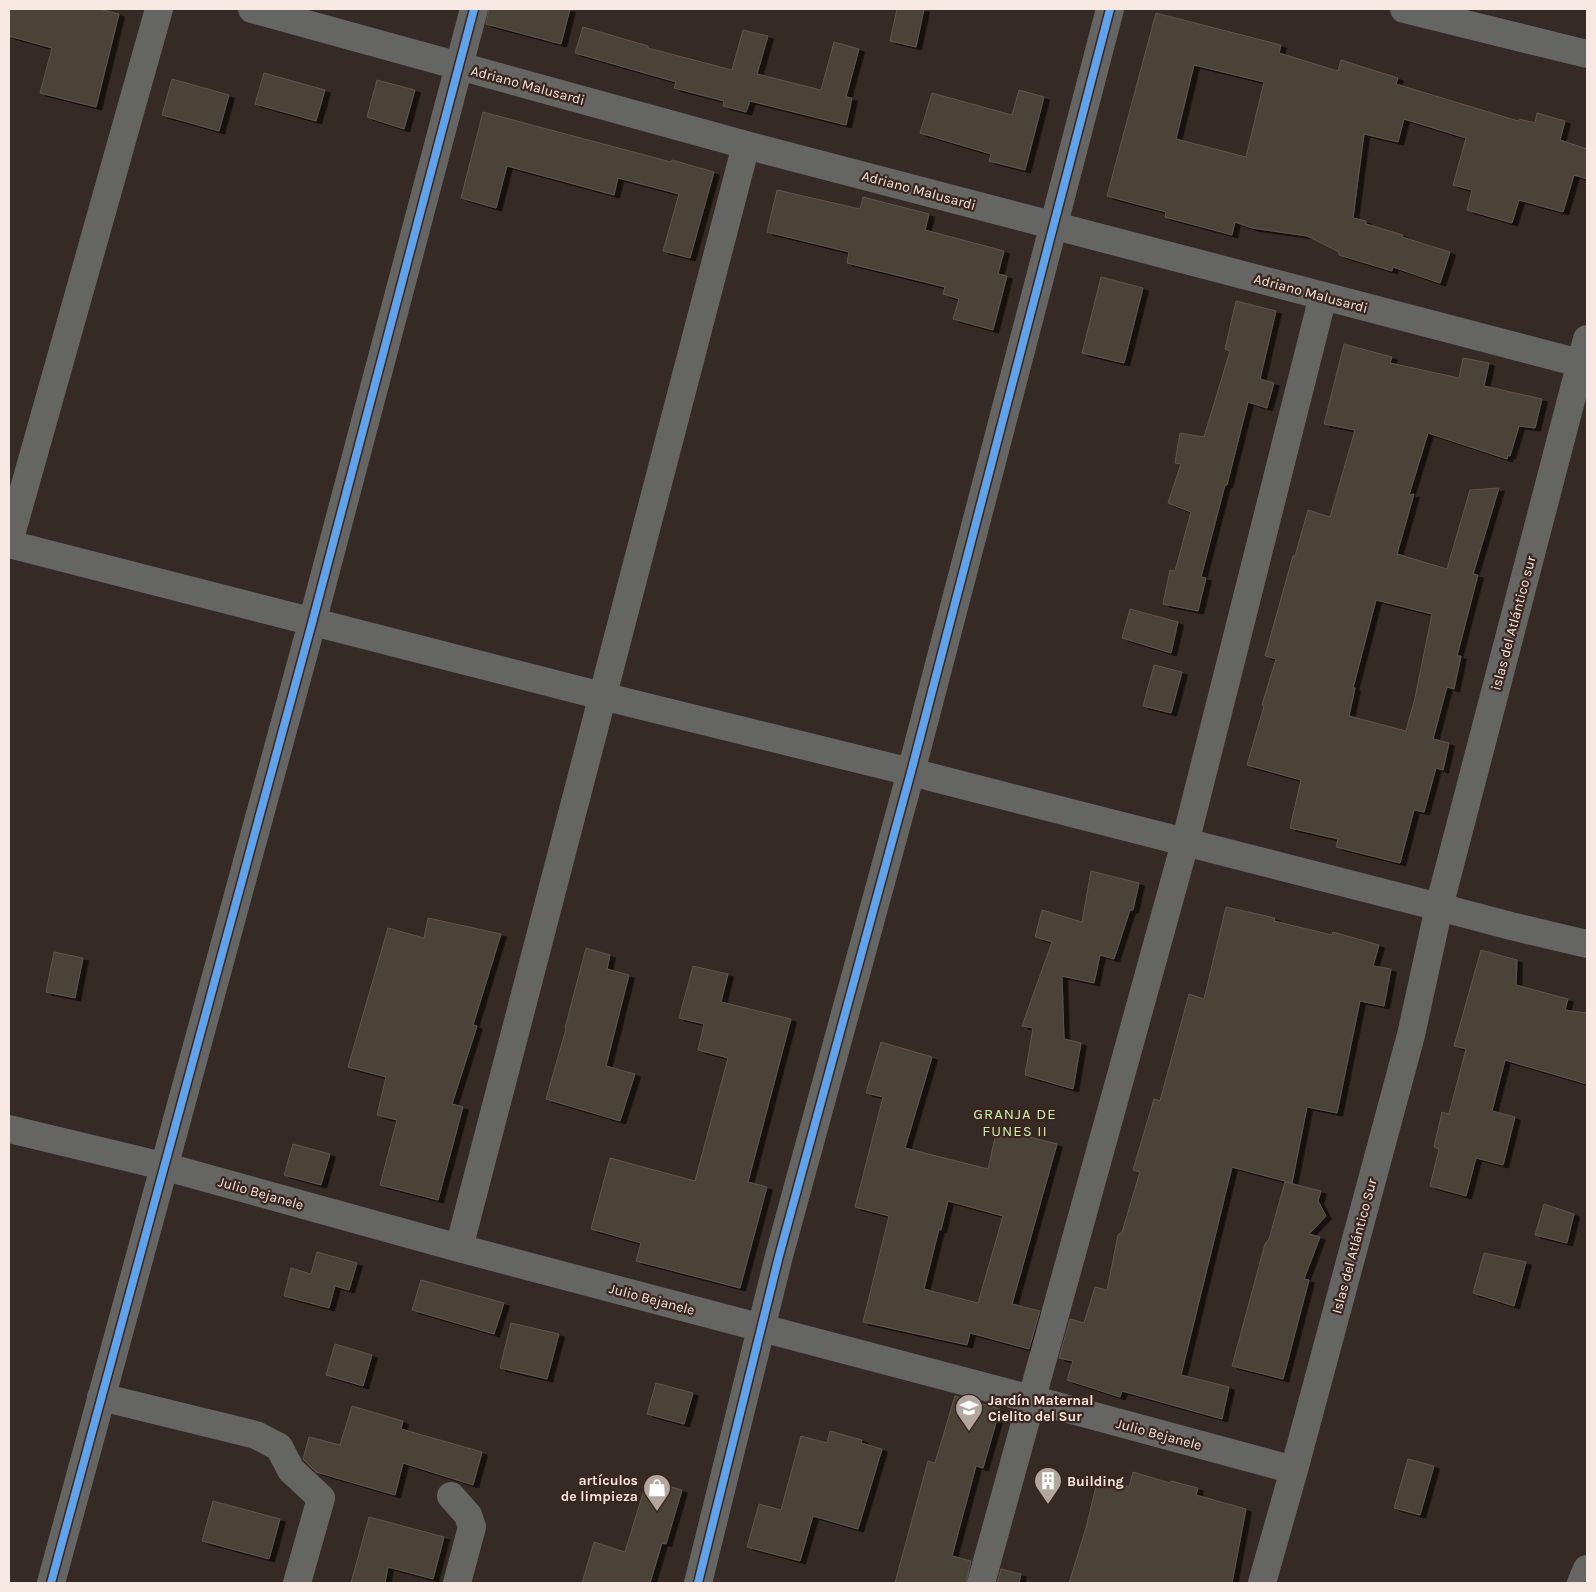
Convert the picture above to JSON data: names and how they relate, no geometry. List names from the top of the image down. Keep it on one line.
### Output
{"streets":{"street":["Adriano Malusardi","islas del Atlántico sur","Julio Bejanele","Islas del Atlántico Sur"]},"crossings":[["Adriano Malusardi","islas del Atlántico sur"],["islas del Atlántico sur","Islas del Atlántico Sur"],["Julio Bejanele","Islas del Atlántico Sur"]],"districts":["GRANJA DE FUNES II"],"places":{"school or university":["Jardín Maternal Cielito del Sur"],"building":["Building"],"shop":["artículos de limpieza"]}}
